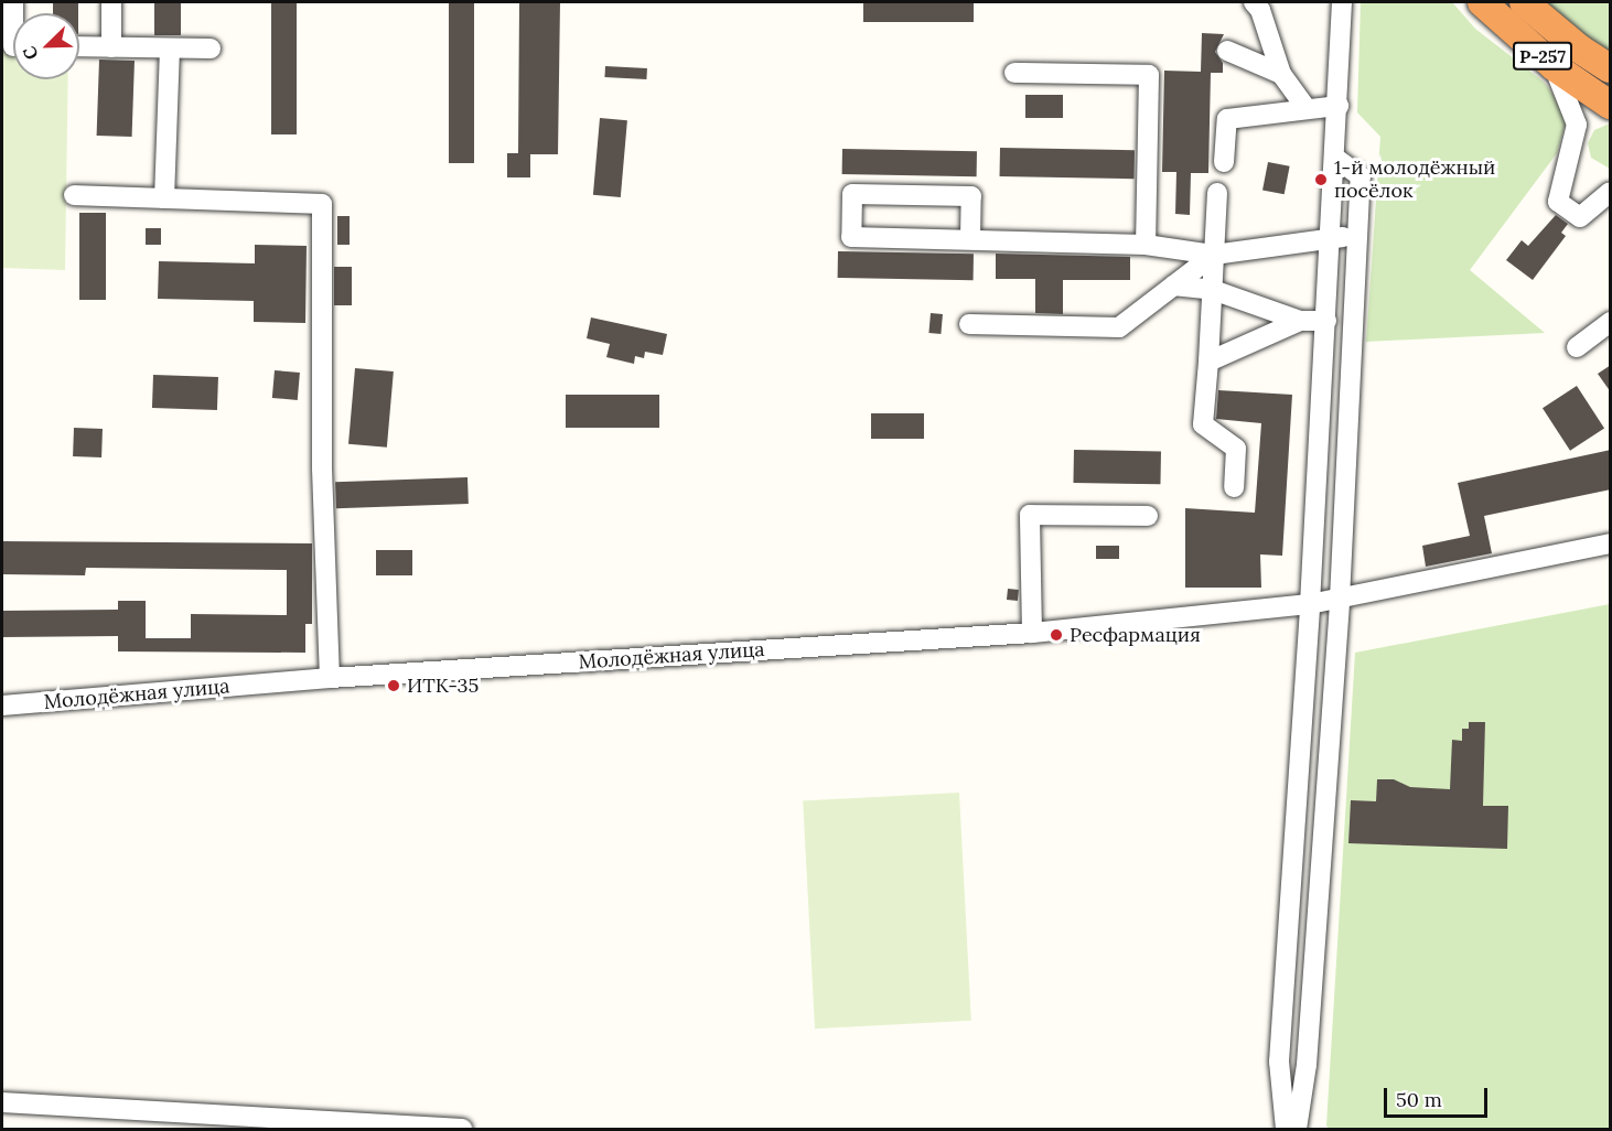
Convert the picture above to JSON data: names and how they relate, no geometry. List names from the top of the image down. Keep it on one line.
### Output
{"streets":{"highway":["Р-257"],"street":["Молодёжная улица"]},"places":["1-й молодёжный посёлок","Ресфармация","ИТК-35"],"scale_bar":"50 m","north":"bottom left"}
